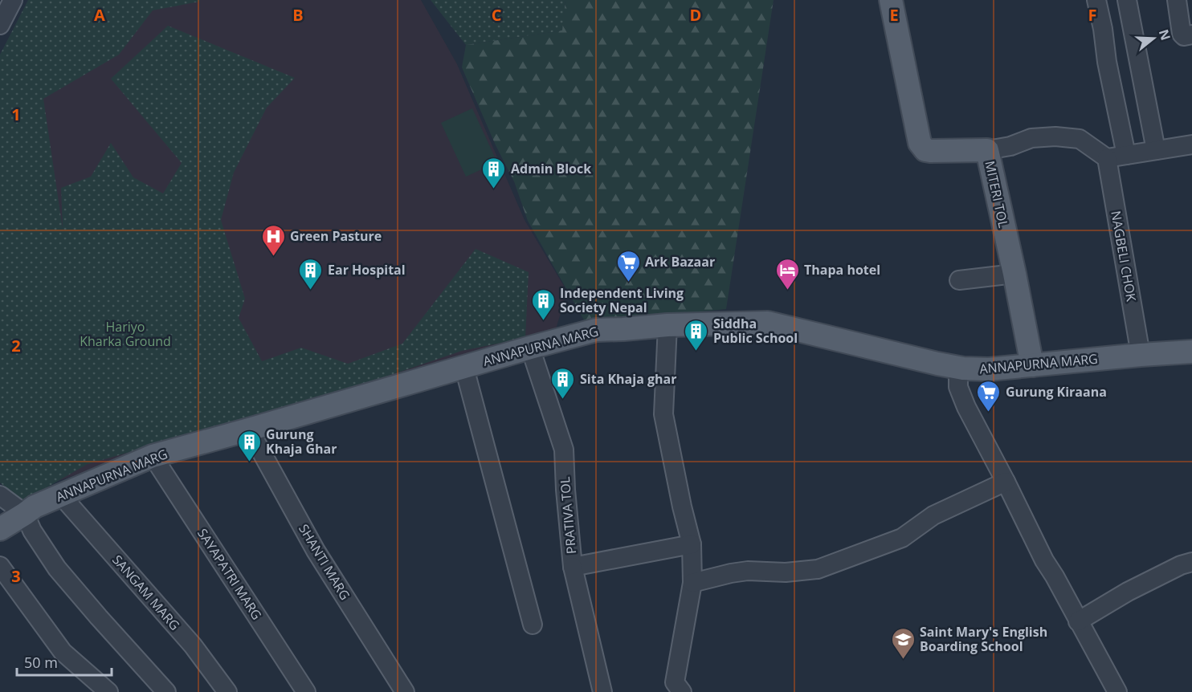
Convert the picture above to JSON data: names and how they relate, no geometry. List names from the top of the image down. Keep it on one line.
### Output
{"streets":{"main road":["MITERI TOL","ANNAPURNA MARG"],"street":["NAGBELI CHOK","PRATIVA TOL","SHANTI MARG","SAYAPATRI MARG","SANGAM MARG"]},"crossings":[["MITERI TOL","ANNAPURNA MARG"],["NAGBELI CHOK","ANNAPURNA MARG"],["ANNAPURNA MARG","PRATIVA TOL"],["ANNAPURNA MARG","SHANTI MARG"],["ANNAPURNA MARG","SAYAPATRI MARG"],["ANNAPURNA MARG","SANGAM MARG"]],"parks":["Hariyo Kharka Ground"],"places":{"building":["Admin Block","Ear Hospital","Independent Living Society Nepal","Siddha Public School","Sita Khaja ghar","Gurung Khaja Ghar"],"hospital":["Green Pasture"],"supermarket":["Ark Bazaar","Gurung Kiraana"],"hotel":["Thapa hotel"],"school or university":["Saint Mary's English Boarding School"]},"scale_bar":"50 m","north":"right","grid":{"columns":["A","B","C","D","E","F"],"rows":["1","2","3"]}}
